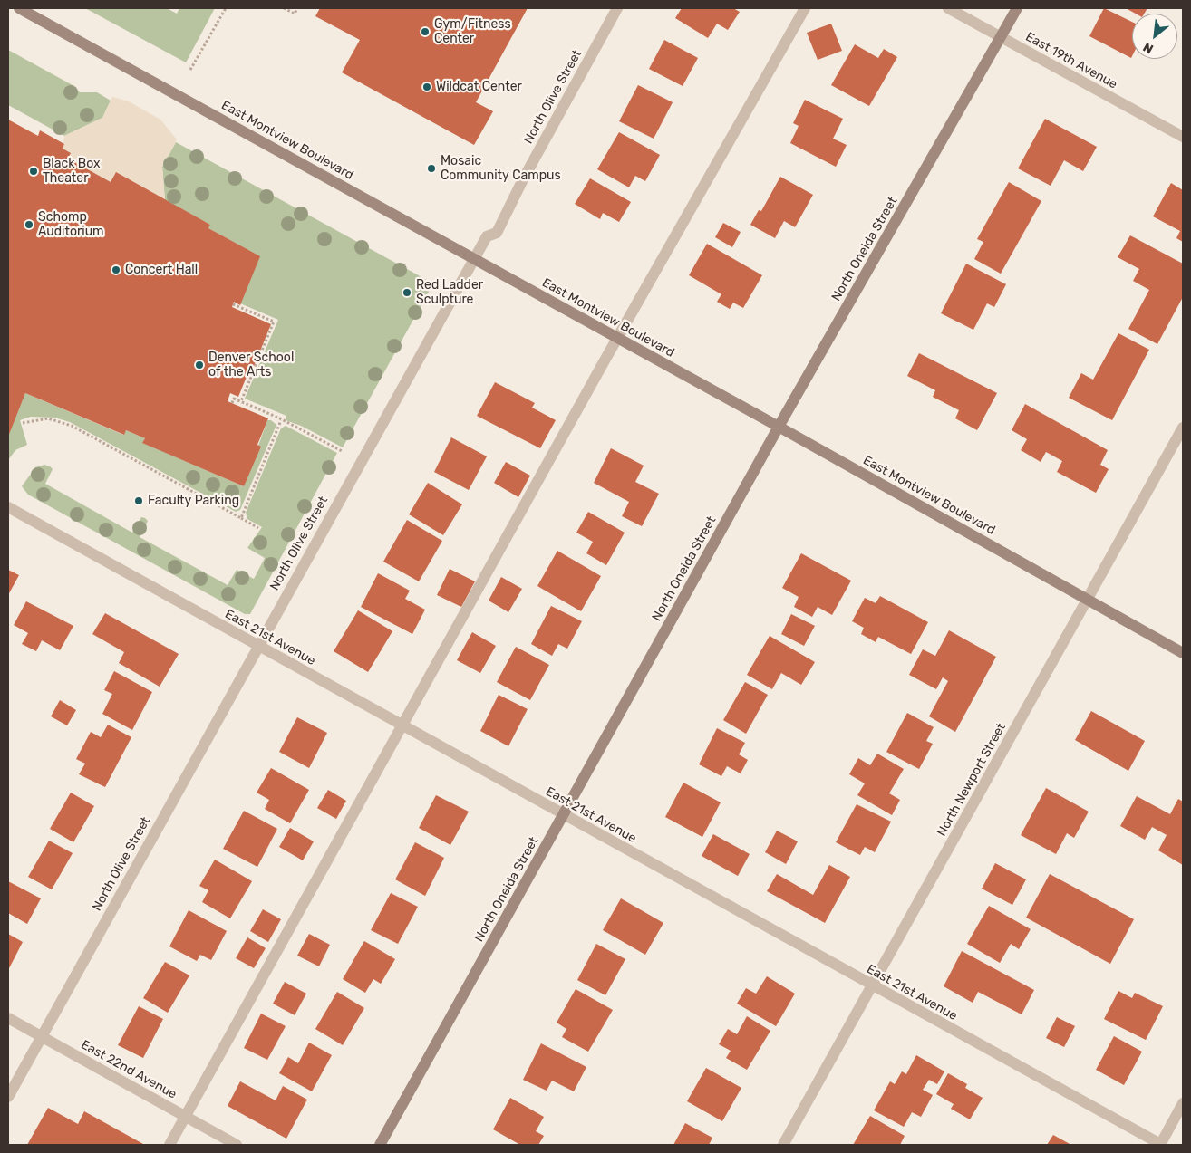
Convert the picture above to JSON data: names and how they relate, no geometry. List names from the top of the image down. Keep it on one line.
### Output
{"streets":{"main road":["East Montview Boulevard","North Oneida Street"],"street":["East 19th Avenue","North Olive Street","East 21st Avenue","North Newport Street","East 22nd Avenue"]},"crossings":[["East 19th Avenue","North Oneida Street"],["North Olive Street","East Montview Boulevard"],["North Olive Street","East 21st Avenue"],["North Olive Street","East 22nd Avenue"],["East Montview Boulevard","North Oneida Street"],["East Montview Boulevard","North Newport Street"],["North Oneida Street","East 21st Avenue"],["East 21st Avenue","North Newport Street"]],"places":["Gym/Fitness Center","Wildcat Center","Mosaic Community Campus","Black Box Theater","Schomp Auditorium","Concert Hall","Red Ladder Sculpture","Denver School of the Arts","Faculty Parking"],"north":"bottom left"}
